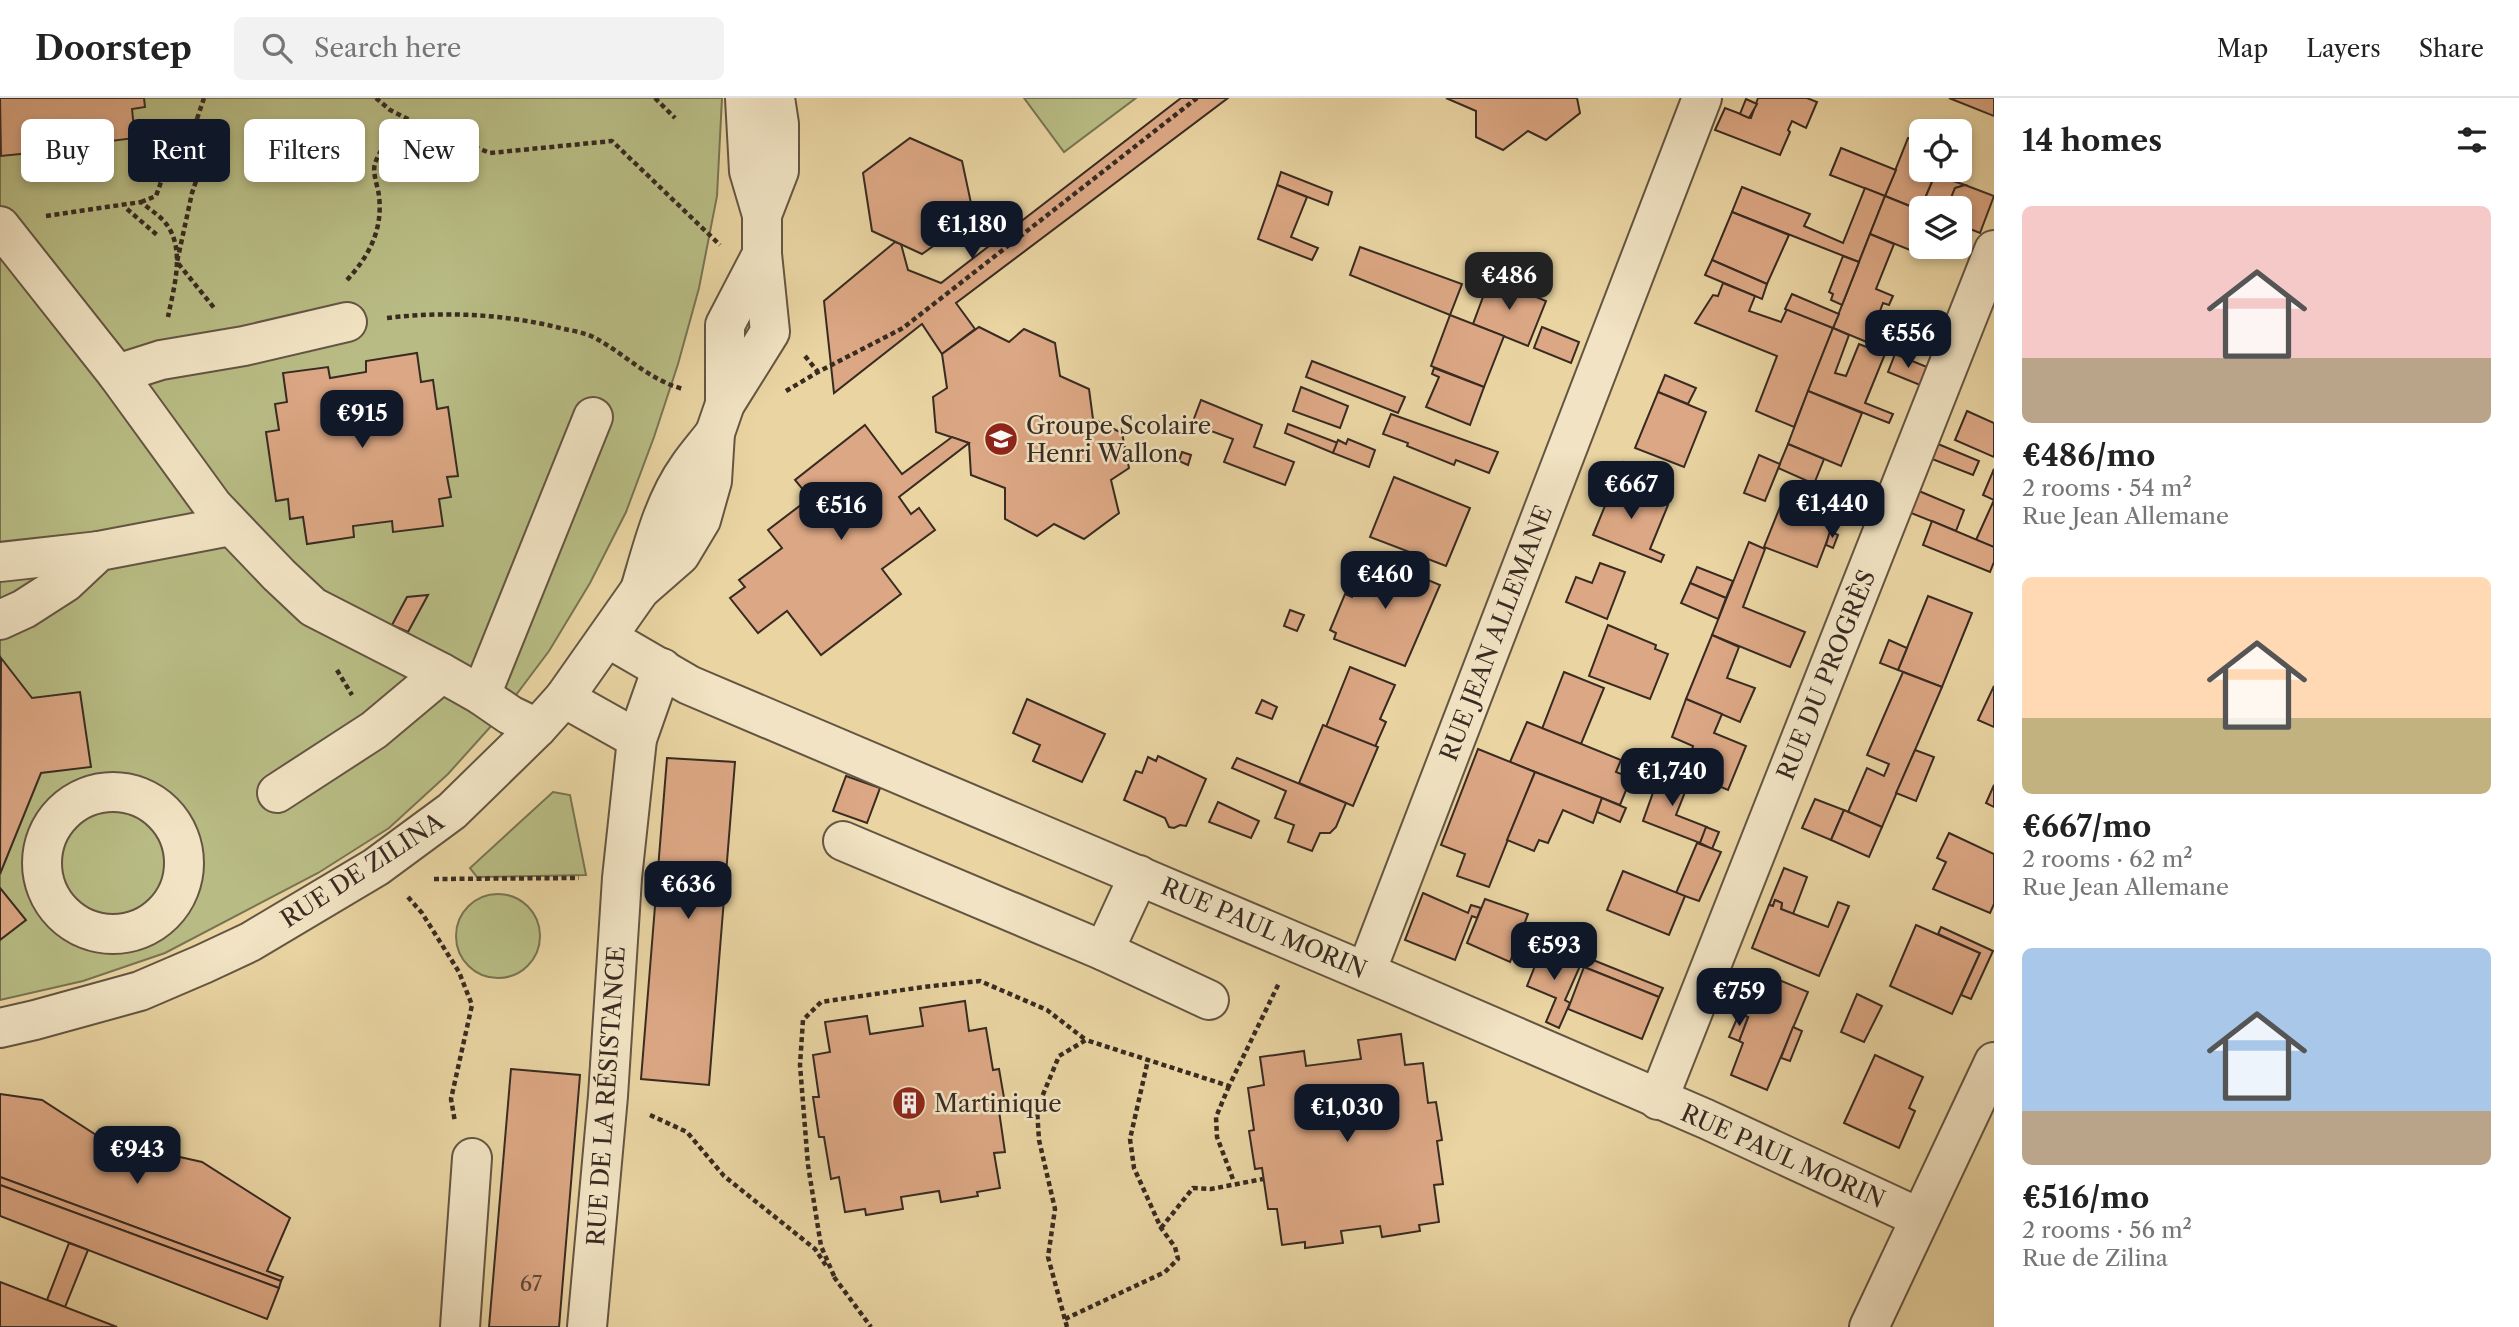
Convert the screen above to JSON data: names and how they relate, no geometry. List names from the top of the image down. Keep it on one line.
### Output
{"streets":{"street":["RUE JEAN ALLEMANE","RUE DU PROGRÈS","RUE DE ZILINA","RUE PAUL MORIN","RUE DE LA RÉSISTANCE"]},"crossings":[["RUE JEAN ALLEMANE","RUE PAUL MORIN"],["RUE DU PROGRÈS","RUE PAUL MORIN"],["RUE DE ZILINA","RUE PAUL MORIN"],["RUE PAUL MORIN","RUE DE LA RÉSISTANCE"]],"places":{"school or university":["Groupe Scolaire Henri Wallon"],"building":["Martinique"]},"house_numbers":["67"],"page":{"header":"Doorstep","search":"Search here","nav":["Map","Layers","Share"],"heading":"14 homes","chip":["Buy","Rent","Filters","New"],"list":[{"name":"€486/mo","note":"2 rooms · 54 m² · Rue Jean Allemane"},{"name":"€667/mo","note":"2 rooms · 62 m² · Rue Jean Allemane"},{"name":"€516/mo","note":"2 rooms · 56 m² · Rue de Zilina"}],"price":["€1,180","€486","€556","€915","€667","€1,440","€516","€460","€1,740","€636","€593","€759","€1,030","€943"]}}
